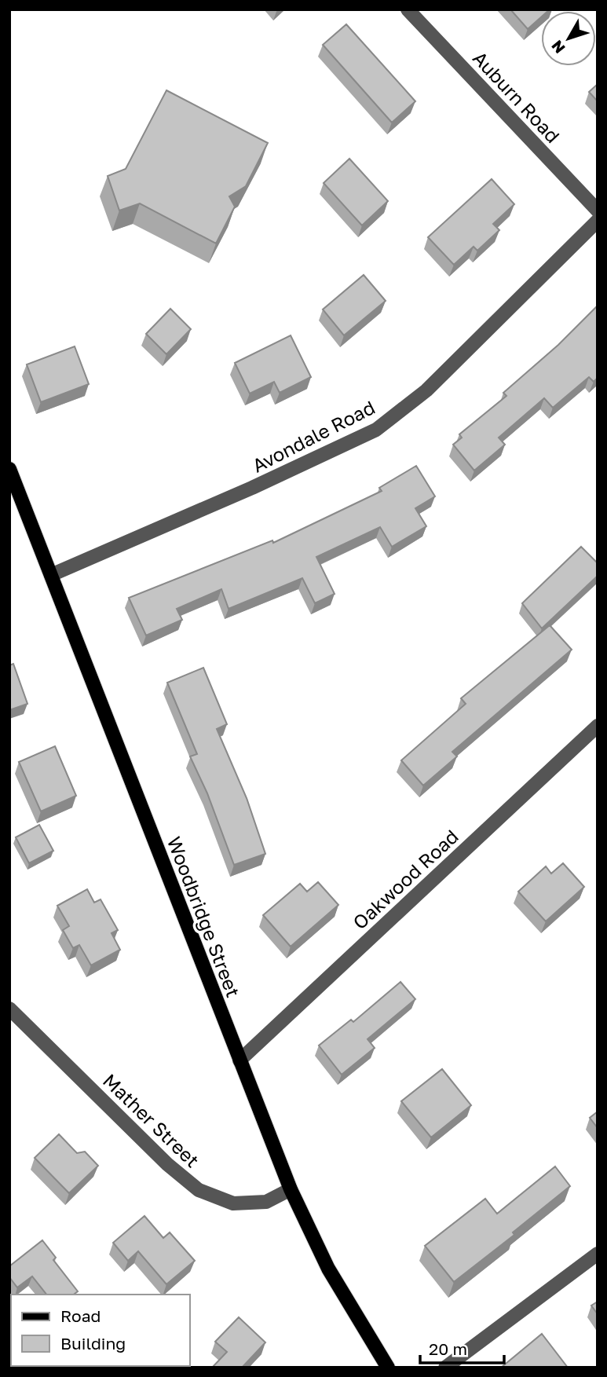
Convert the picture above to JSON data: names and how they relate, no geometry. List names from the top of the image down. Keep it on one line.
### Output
{"streets":{"main road":["Woodbridge Street"],"street":["Auburn Road","Avondale Road","Oakwood Road","Mather Street"]},"crossings":[["Avondale Road","Woodbridge Street"],["Oakwood Road","Woodbridge Street"],["Woodbridge Street","Mather Street"]],"legend":["Road","Building"],"scale_bar":"20 m","north":"bottom left"}
